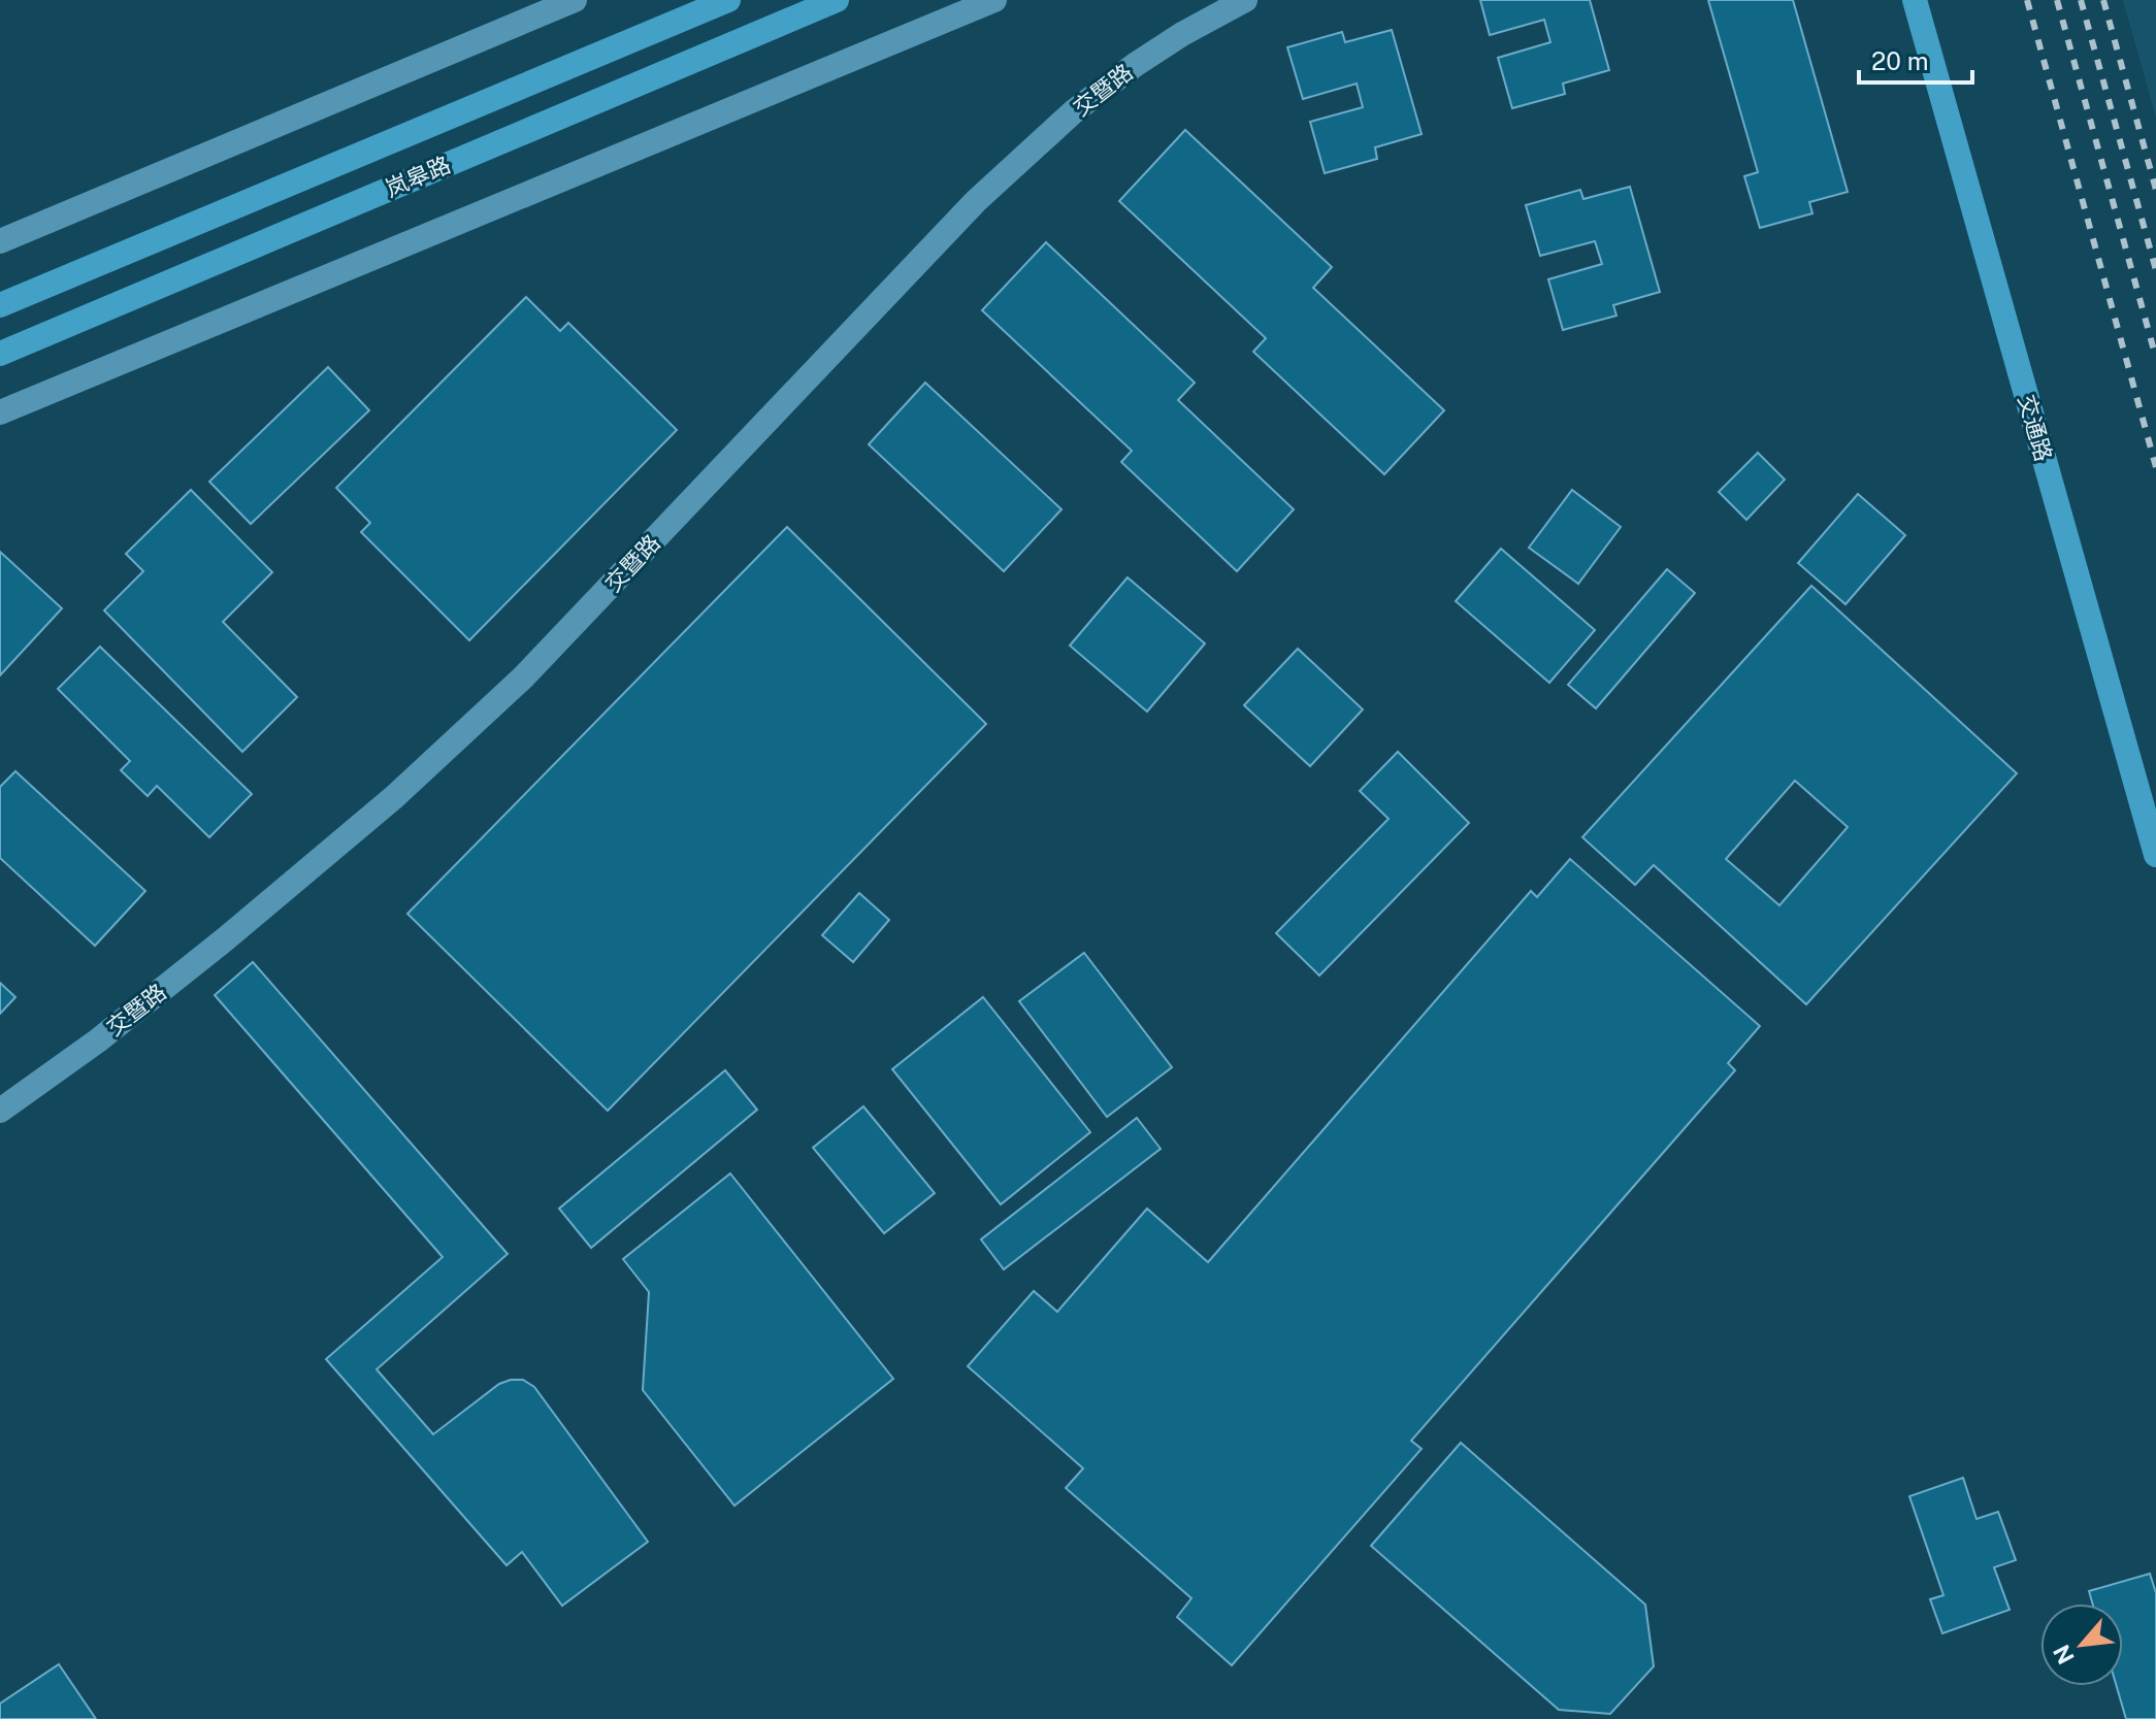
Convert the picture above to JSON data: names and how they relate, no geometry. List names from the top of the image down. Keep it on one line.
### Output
{"streets":{"main road":["岚皋路","交通路"],"street":["交暨路"]},"scale_bar":"20 m","north":"bottom left"}
